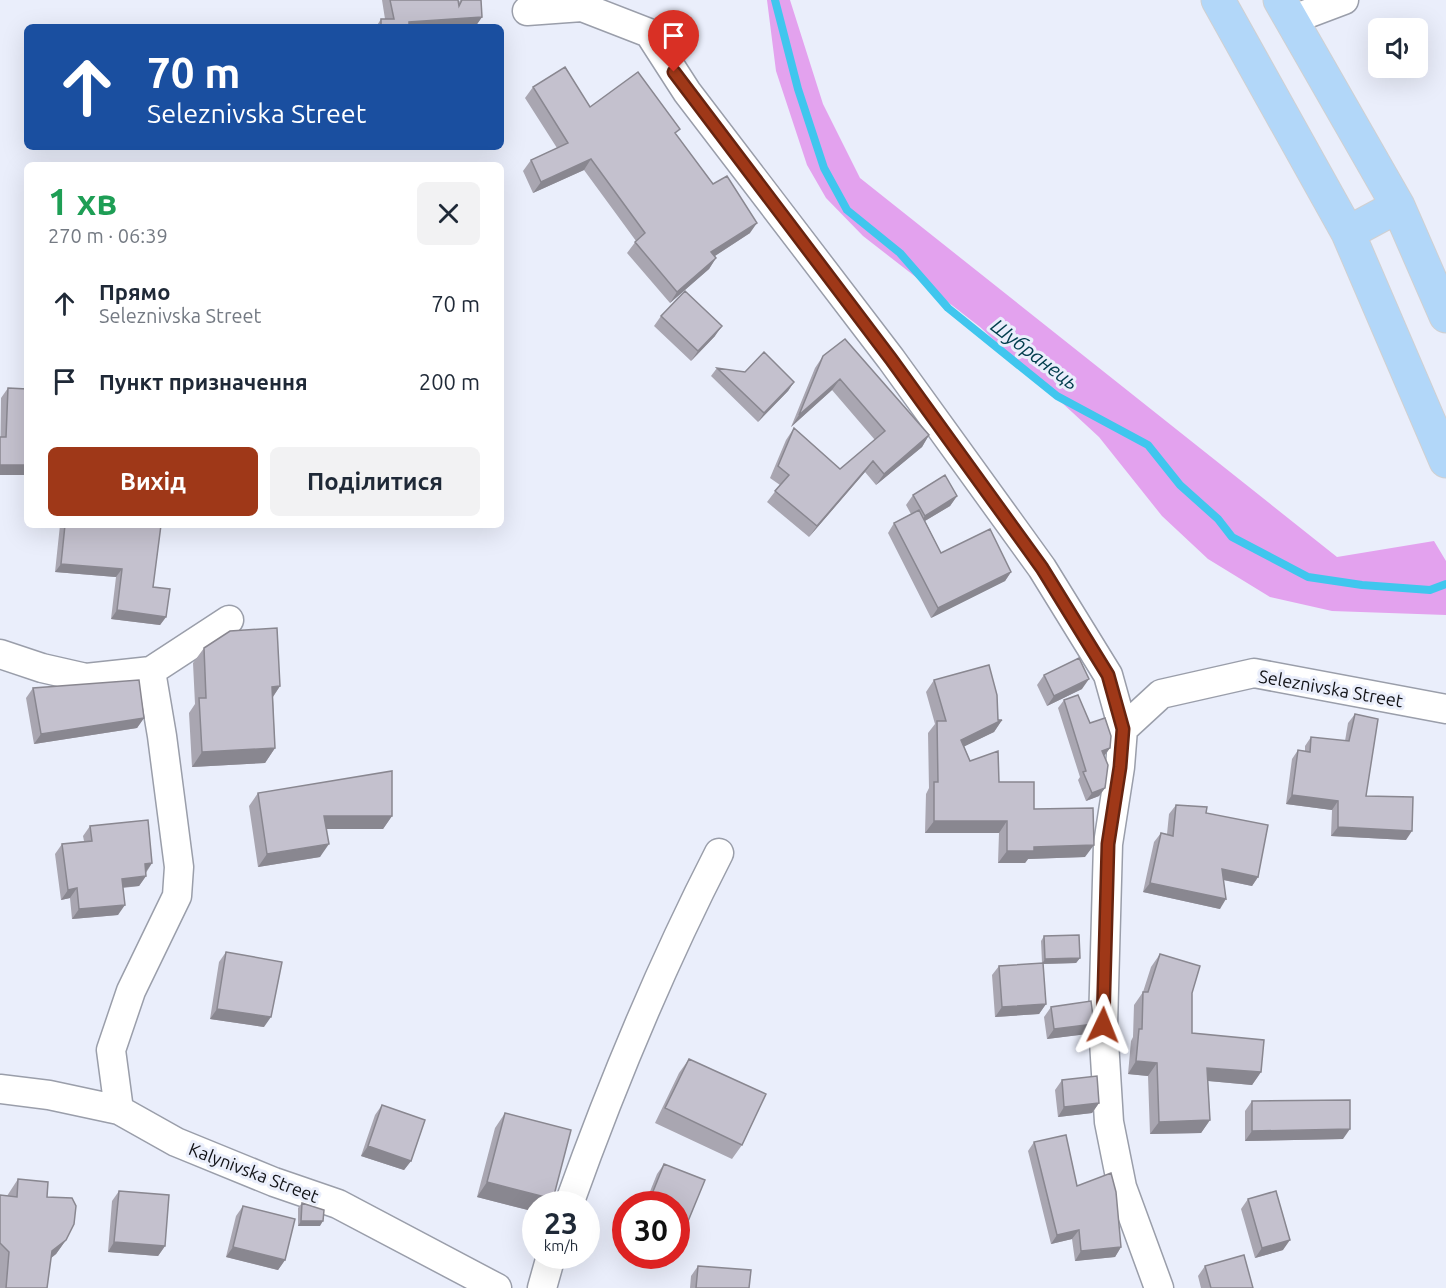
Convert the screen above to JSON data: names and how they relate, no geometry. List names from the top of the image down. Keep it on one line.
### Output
{"streets":{"street":["Seleznivska Street","Kalynivska Street"]},"water":["Шубранець"],"page":{"turn":["70 m","Seleznivska Street"],"heading":["1 хв","270 m · 06:39"],"list":[{"name":"Прямо","note":"Seleznivska Street","value":"70 m"},{"name":"Пункт призначення","value":"200 m"}],"buttons":["Вихід","Поділитися"],"speed":"23 km/h","limit":"30"}}
